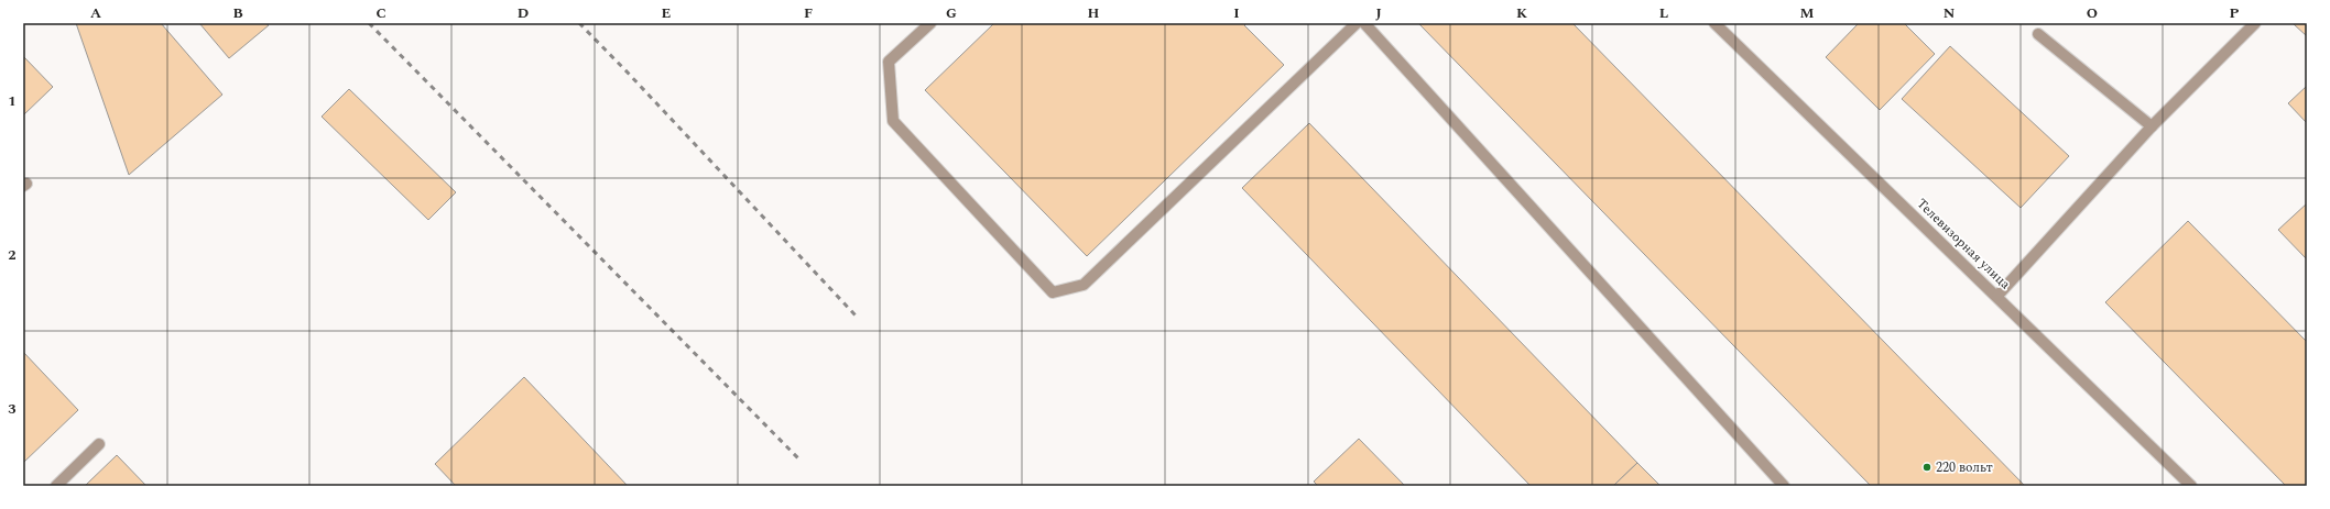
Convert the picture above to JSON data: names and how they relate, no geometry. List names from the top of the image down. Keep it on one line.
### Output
{"streets":{"street":["Телевизорная улица"]},"places":["220 вольт"],"grid":{"columns":["A","B","C","D","E","F","G","H","I","J","K","L","M","N","O","P"],"rows":["1","2","3"]}}
